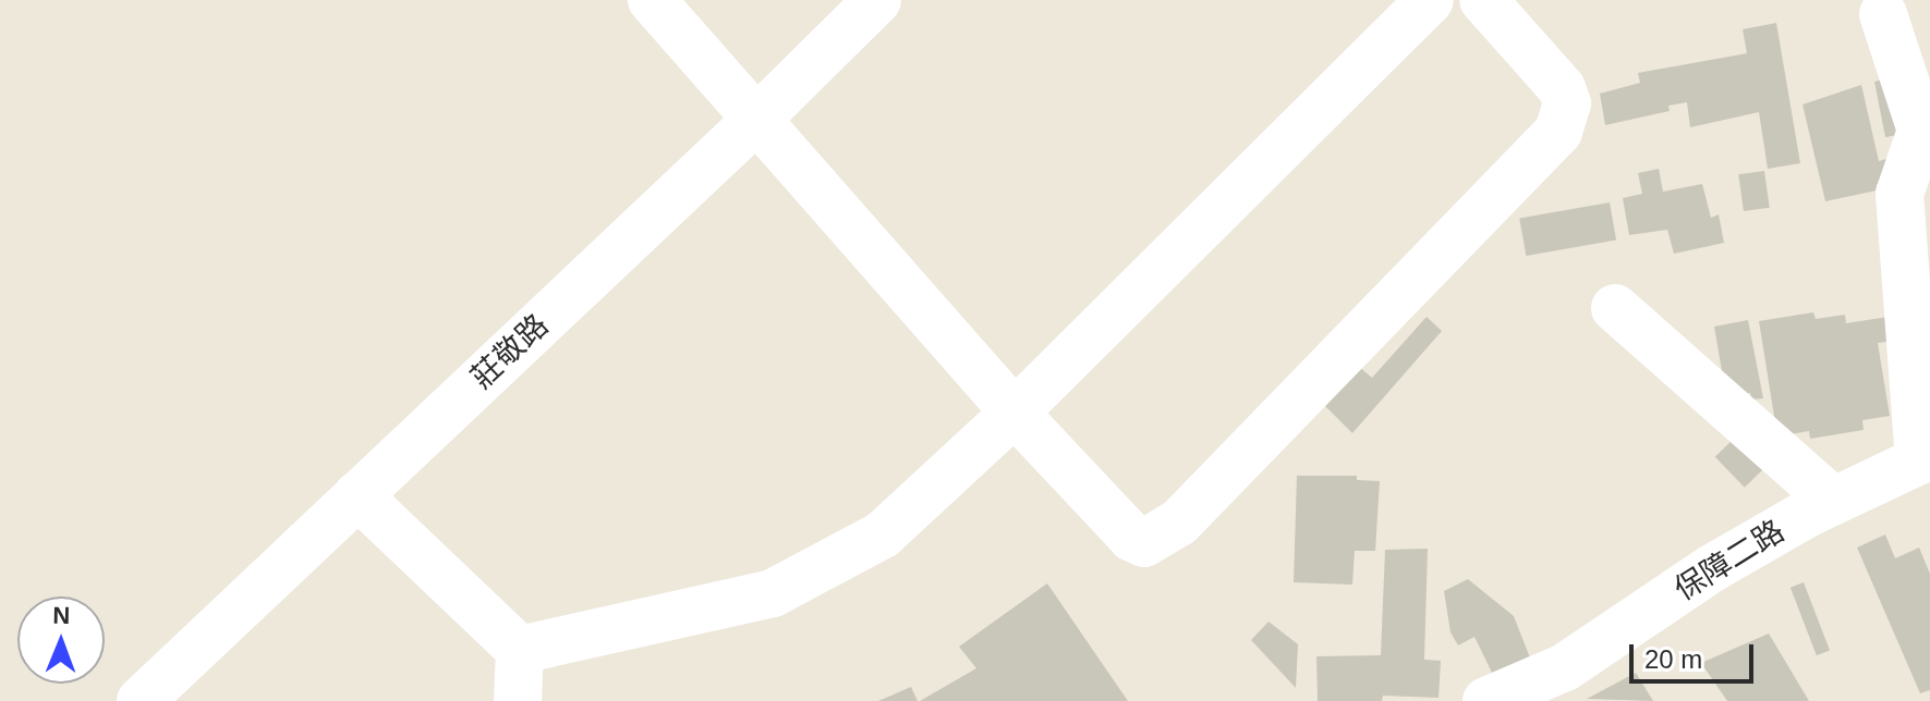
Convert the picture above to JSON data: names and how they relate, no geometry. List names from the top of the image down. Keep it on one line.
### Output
{"streets":{"street":["莊敬路","保障二路"]},"scale_bar":"20 m","north":"top"}
